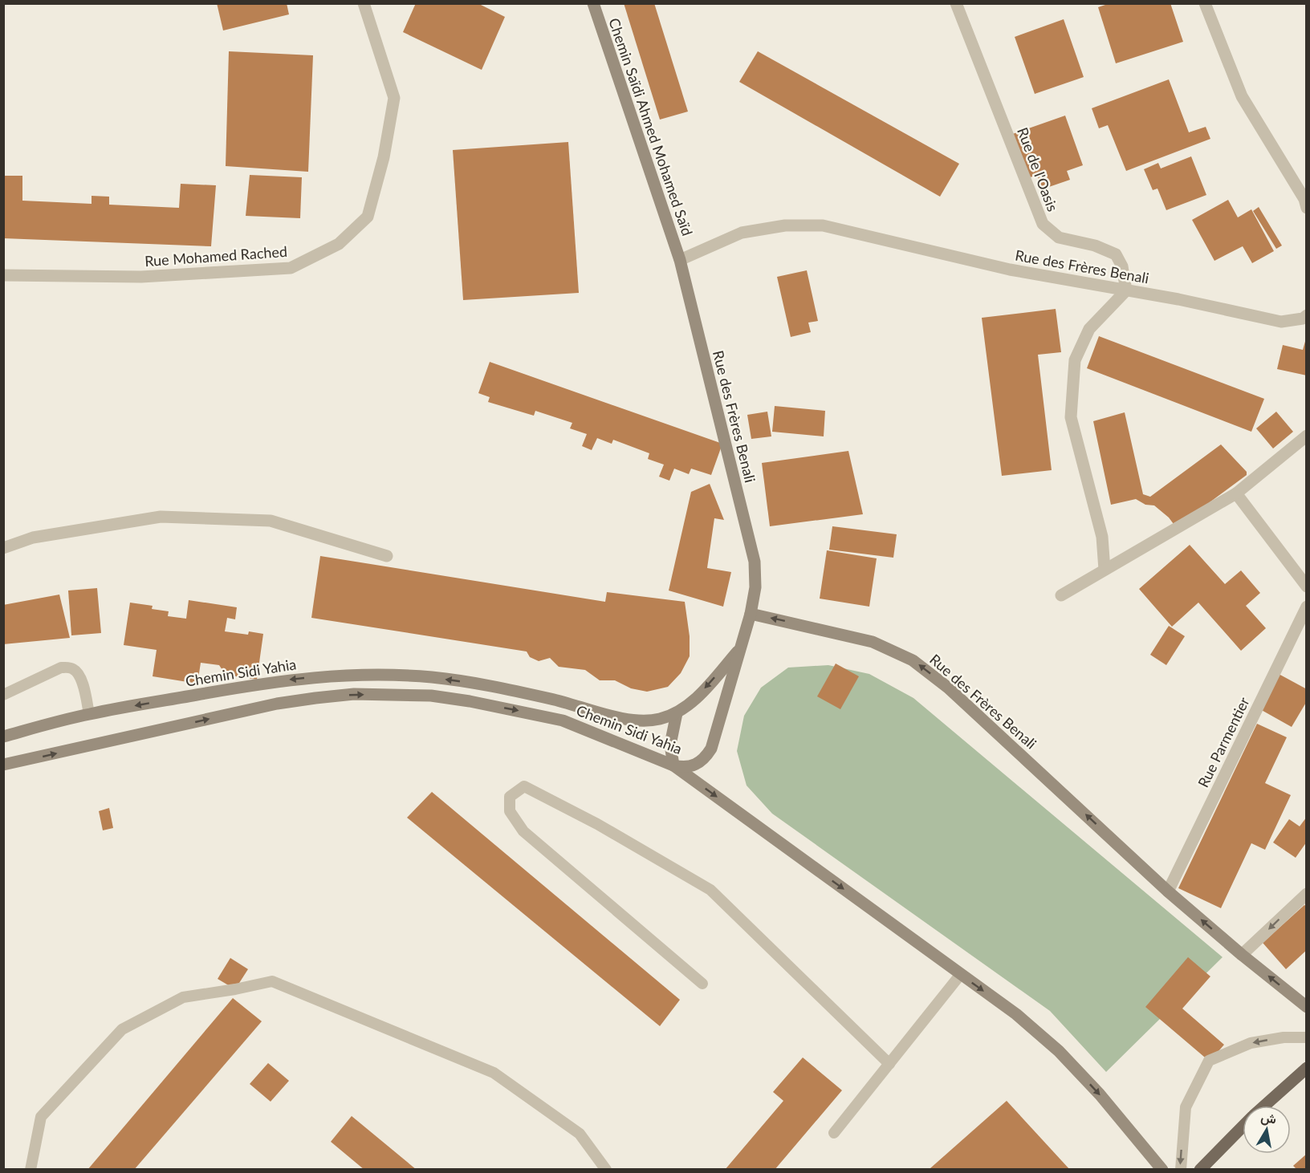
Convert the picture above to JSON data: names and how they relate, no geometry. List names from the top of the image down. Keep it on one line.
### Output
{"streets":{"main road":["Chemin Saïdi Ahmed Mohamed Saïd","Rue des Frères Benali","Chemin Sidi Yahia"],"street":["Rue de l'Oasis","Rue Mohamed Rached","Rue Parmentier"]},"crossings":[["Chemin Saïdi Ahmed Mohamed Saïd","Rue des Frères Benali"],["Rue de l'Oasis","Rue des Frères Benali"],["Rue des Frères Benali","Rue Parmentier"]],"one_way":["Rue des Frères Benali"],"north":"top"}
